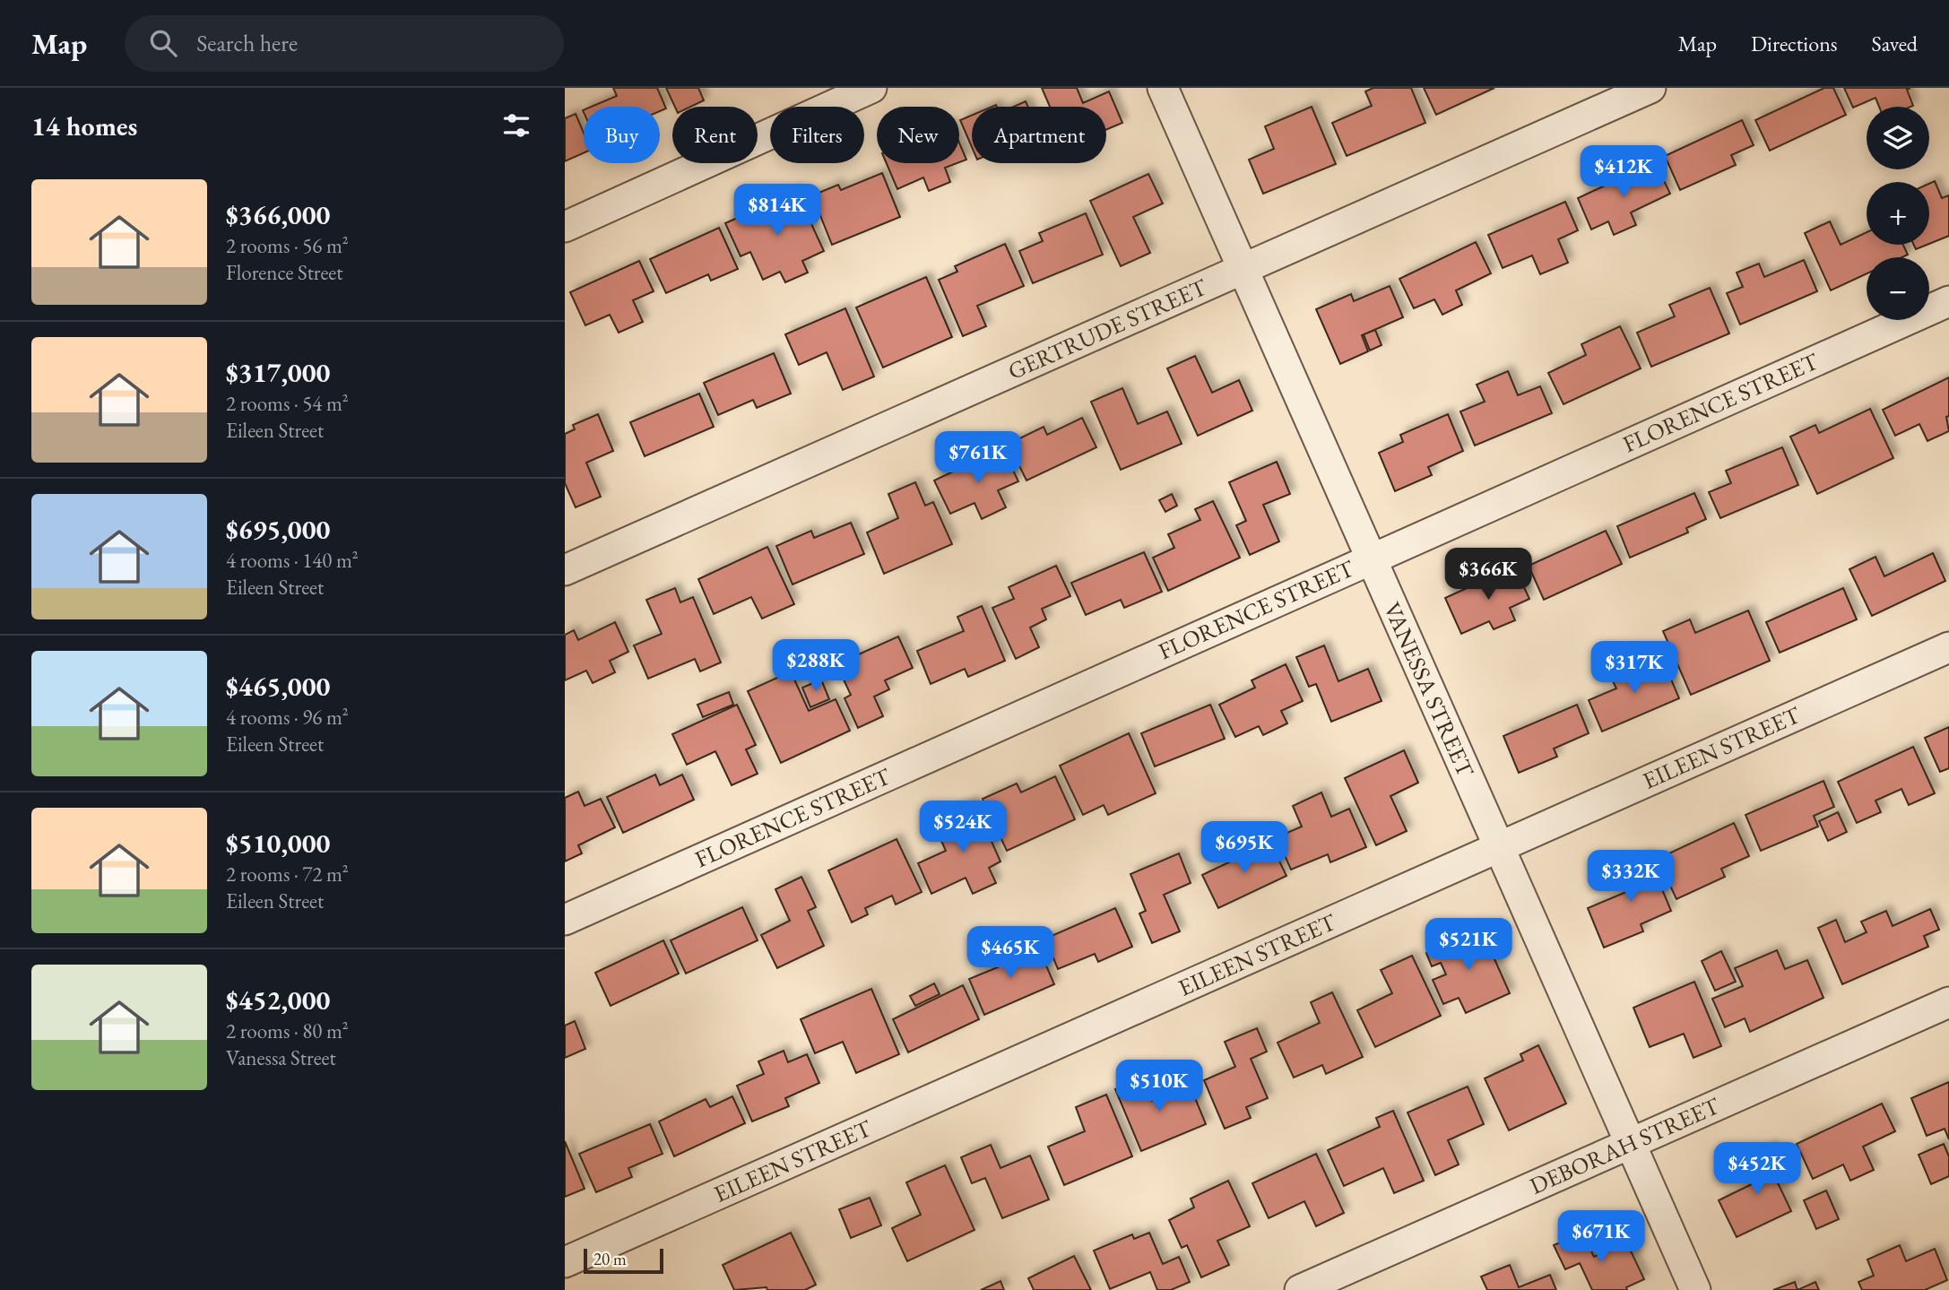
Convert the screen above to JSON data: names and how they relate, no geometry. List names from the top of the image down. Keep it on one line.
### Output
{"streets":{"street":["GERTRUDE STREET","FLORENCE STREET","VANESSA STREET","EILEEN STREET","DEBORAH STREET"]},"crossings":[["GERTRUDE STREET","VANESSA STREET"],["FLORENCE STREET","VANESSA STREET"],["VANESSA STREET","EILEEN STREET"],["VANESSA STREET","DEBORAH STREET"]],"scale_bar":"20 m","page":{"header":"Map","search":"Search here","nav":["Map","Directions","Saved"],"heading":"14 homes","map_buttons":["+","−"],"chip":["Buy","Rent","Filters","New","Apartment"],"price":["$412K","$814K","$761K","$366K","$288K","$317K","$524K","$695K","$332K","$521K","$465K","$510K","$452K","$671K"],"list":[{"name":"$366,000","note":"2 rooms · 56 m² · Florence Street"},{"name":"$317,000","note":"2 rooms · 54 m² · Eileen Street"},{"name":"$695,000","note":"4 rooms · 140 m² · Eileen Street"},{"name":"$465,000","note":"4 rooms · 96 m² · Eileen Street"},{"name":"$510,000","note":"2 rooms · 72 m² · Eileen Street"},{"name":"$452,000","note":"2 rooms · 80 m² · Vanessa Street"}],"scale":"20 m"}}
